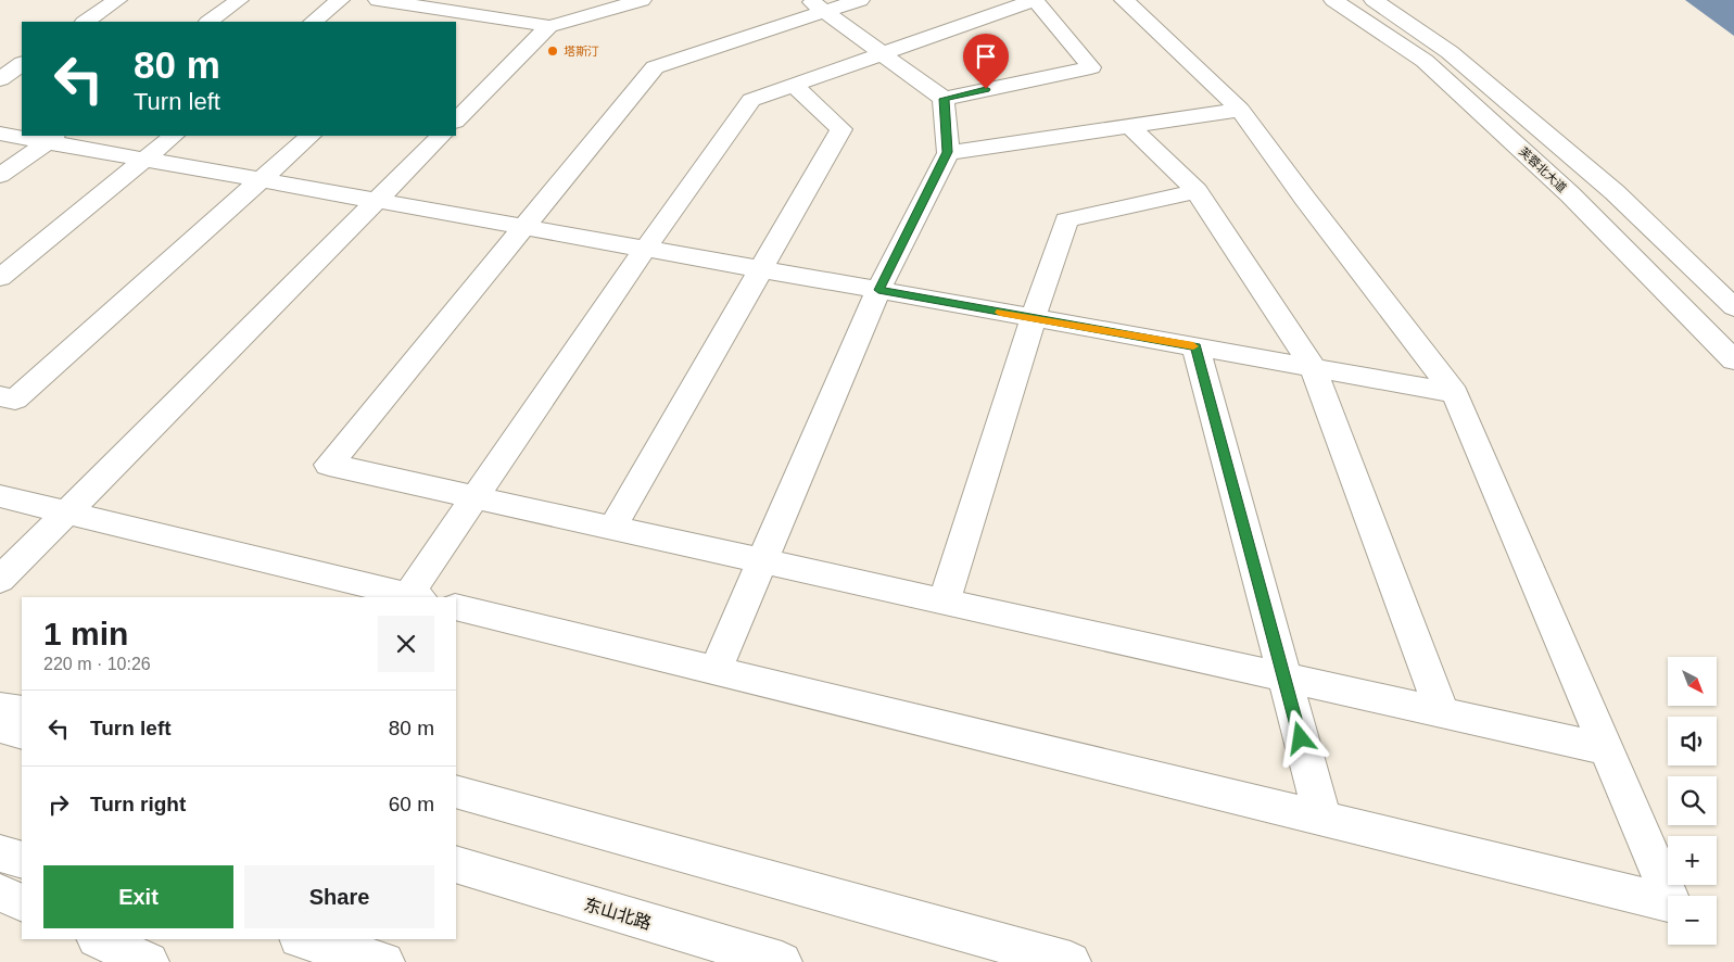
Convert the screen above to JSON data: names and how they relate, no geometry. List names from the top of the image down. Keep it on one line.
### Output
{"streets":{"street":["芙蓉北大道","东山北路"]},"places":["塔斯汀"],"north":"bottom right","page":{"turn":["80 m","Turn left"],"heading":["1 min","220 m · 10:26"],"map_buttons":["+","−"],"list":[{"name":"Turn left","value":"80 m"},{"name":"Turn right","value":"60 m"}],"buttons":["Exit","Share"]}}
